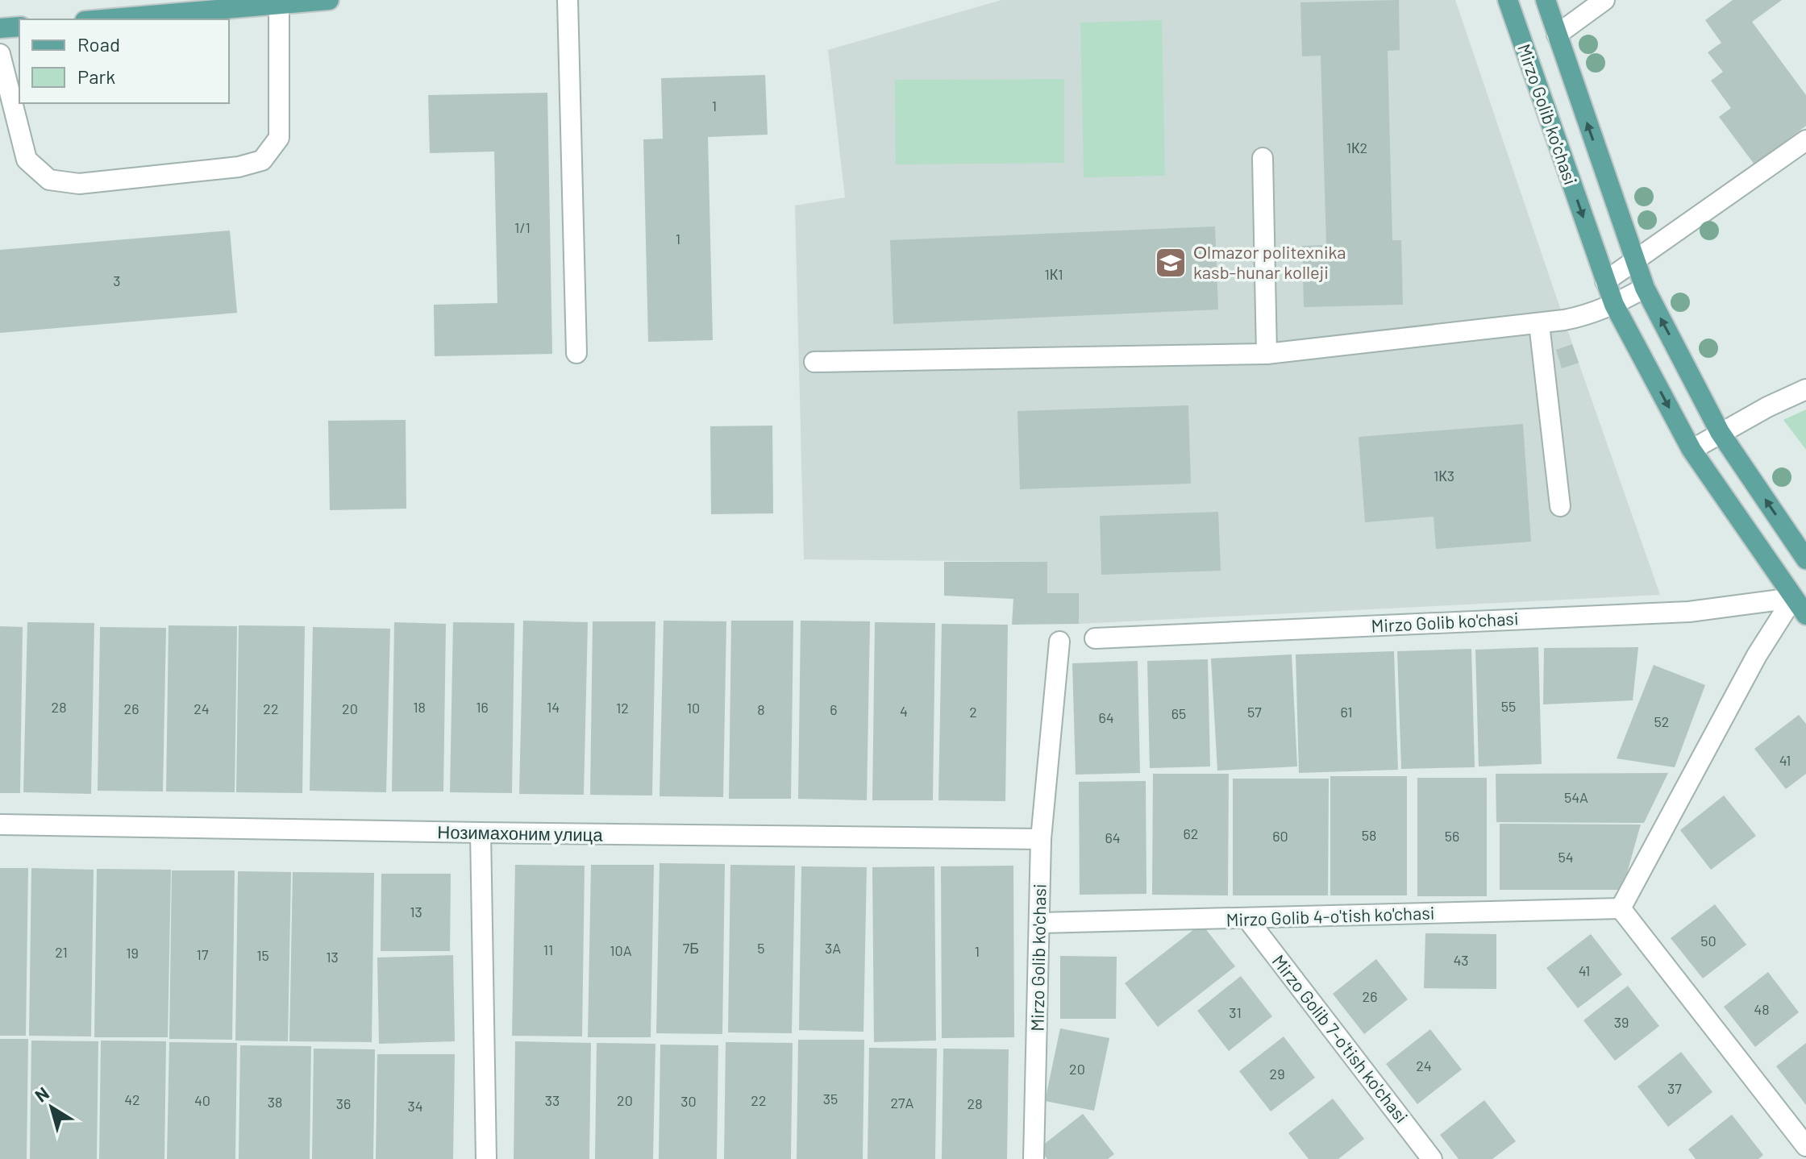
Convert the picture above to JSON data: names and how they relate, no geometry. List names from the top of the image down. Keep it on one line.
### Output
{"streets":{"main road":["Mirzo Golib ko'chasi"],"street":["Нозимахоним улица","Mirzo Golib 4-o'tish ko'chasi","Mirzo Golib 7-o'tish ko'chasi"]},"crossings":[["Mirzo Golib ko'chasi","Нозимахоним улица"],["Mirzo Golib ko'chasi","Mirzo Golib 4-o'tish ko'chasi"],["Mirzo Golib 4-o'tish ko'chasi","Mirzo Golib 7-o'tish ko'chasi"]],"places":{"school or university":["Оlmazor politexnika kasb-hunar kolleji"]},"house_numbers":["1","1К2","1/1","1","1К1","3","1К3","55","28","18","16","14","12","10","26","24","22","20","8","6","4","2","57","61","65","64","52","41","54A","62","58","60","56","64","54","13","50","7Б","5","3A","11","10A","1","21","19","17","15","13","43","41","26","48","31","39","24","20","29","37","35","42","40","33","20","22","30","38","27A","36","28","34"],"legend":["Road","Park"],"north":"top left"}
